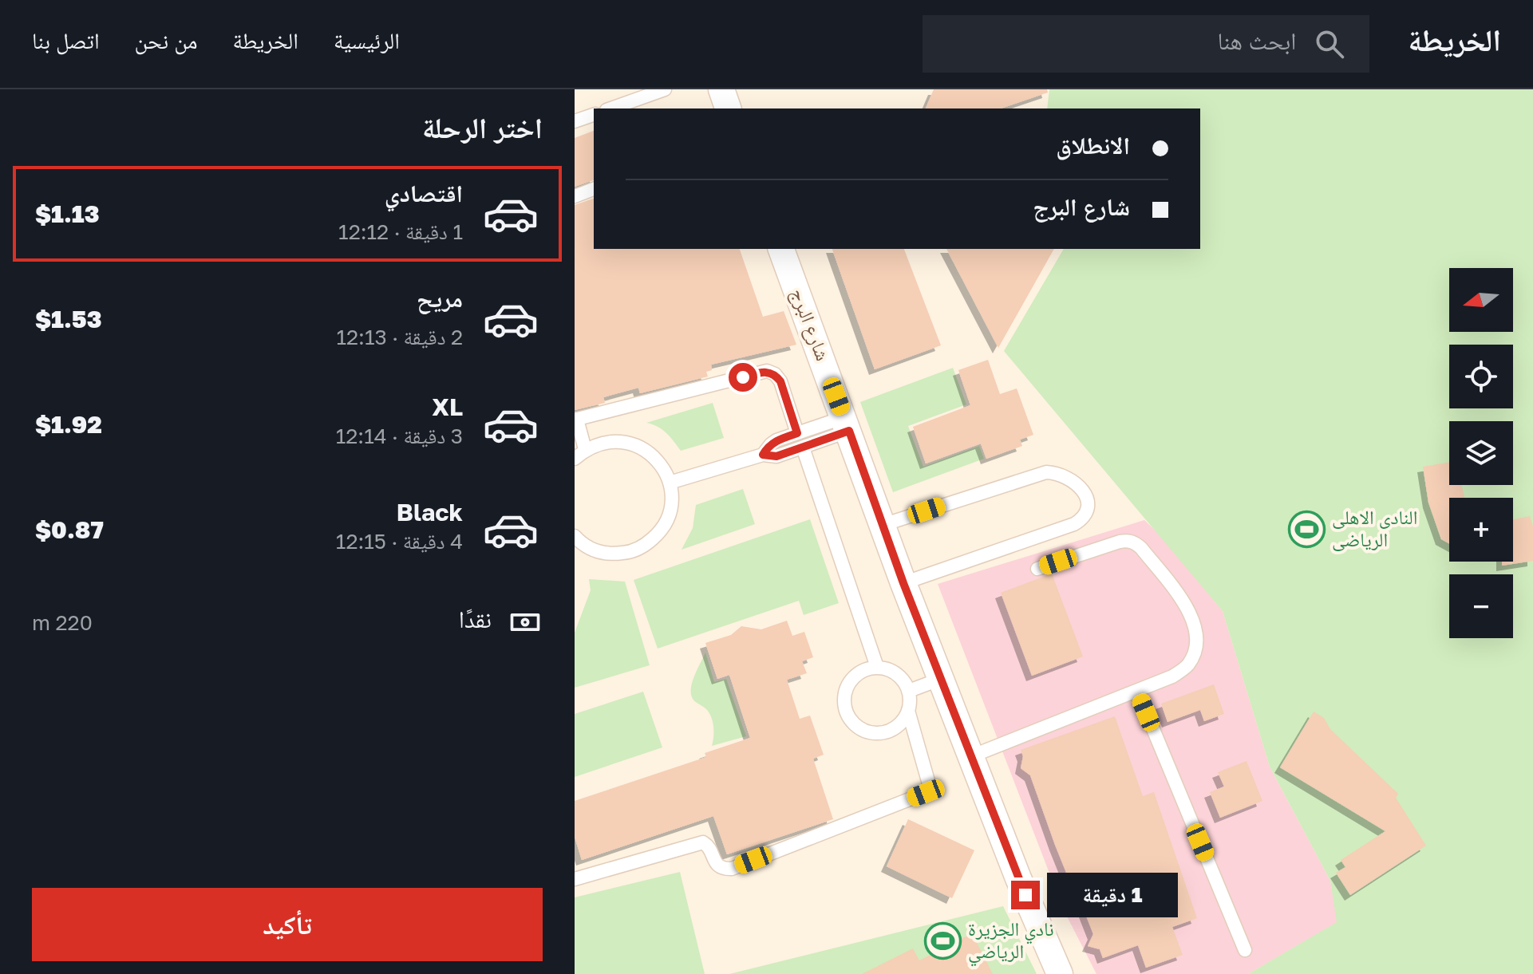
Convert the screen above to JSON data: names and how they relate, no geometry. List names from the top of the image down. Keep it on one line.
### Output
{"streets":{"street":["شارع البرج"]},"places":{"sports":["النادى الاهلى الرياضى","نادي الجزيرة الرياضي"]},"north":"left","page":{"header":"الخريطة","search":"ابحث هنا","nav":["الرئيسية","الخريطة","من نحن","اتصل بنا"],"heading":"اختر الرحلة","banner":["الانطلاق","شارع البرج"],"list":[{"name":"اقتصادي","note":"1 دقيقة · 12:12","value":"$1.13"},{"name":"مريح","note":"2 دقيقة · 12:13","value":"$1.53"},{"name":"XL","note":"3 دقيقة · 12:14","value":"$1.92"},{"name":"Black","note":"4 دقيقة · 12:15","value":"$0.87"}],"map_buttons":["+","−"],"pay":["نقدًا","220 m"],"bubble":"1 دقيقة","buttons":"تأكيد"}}
